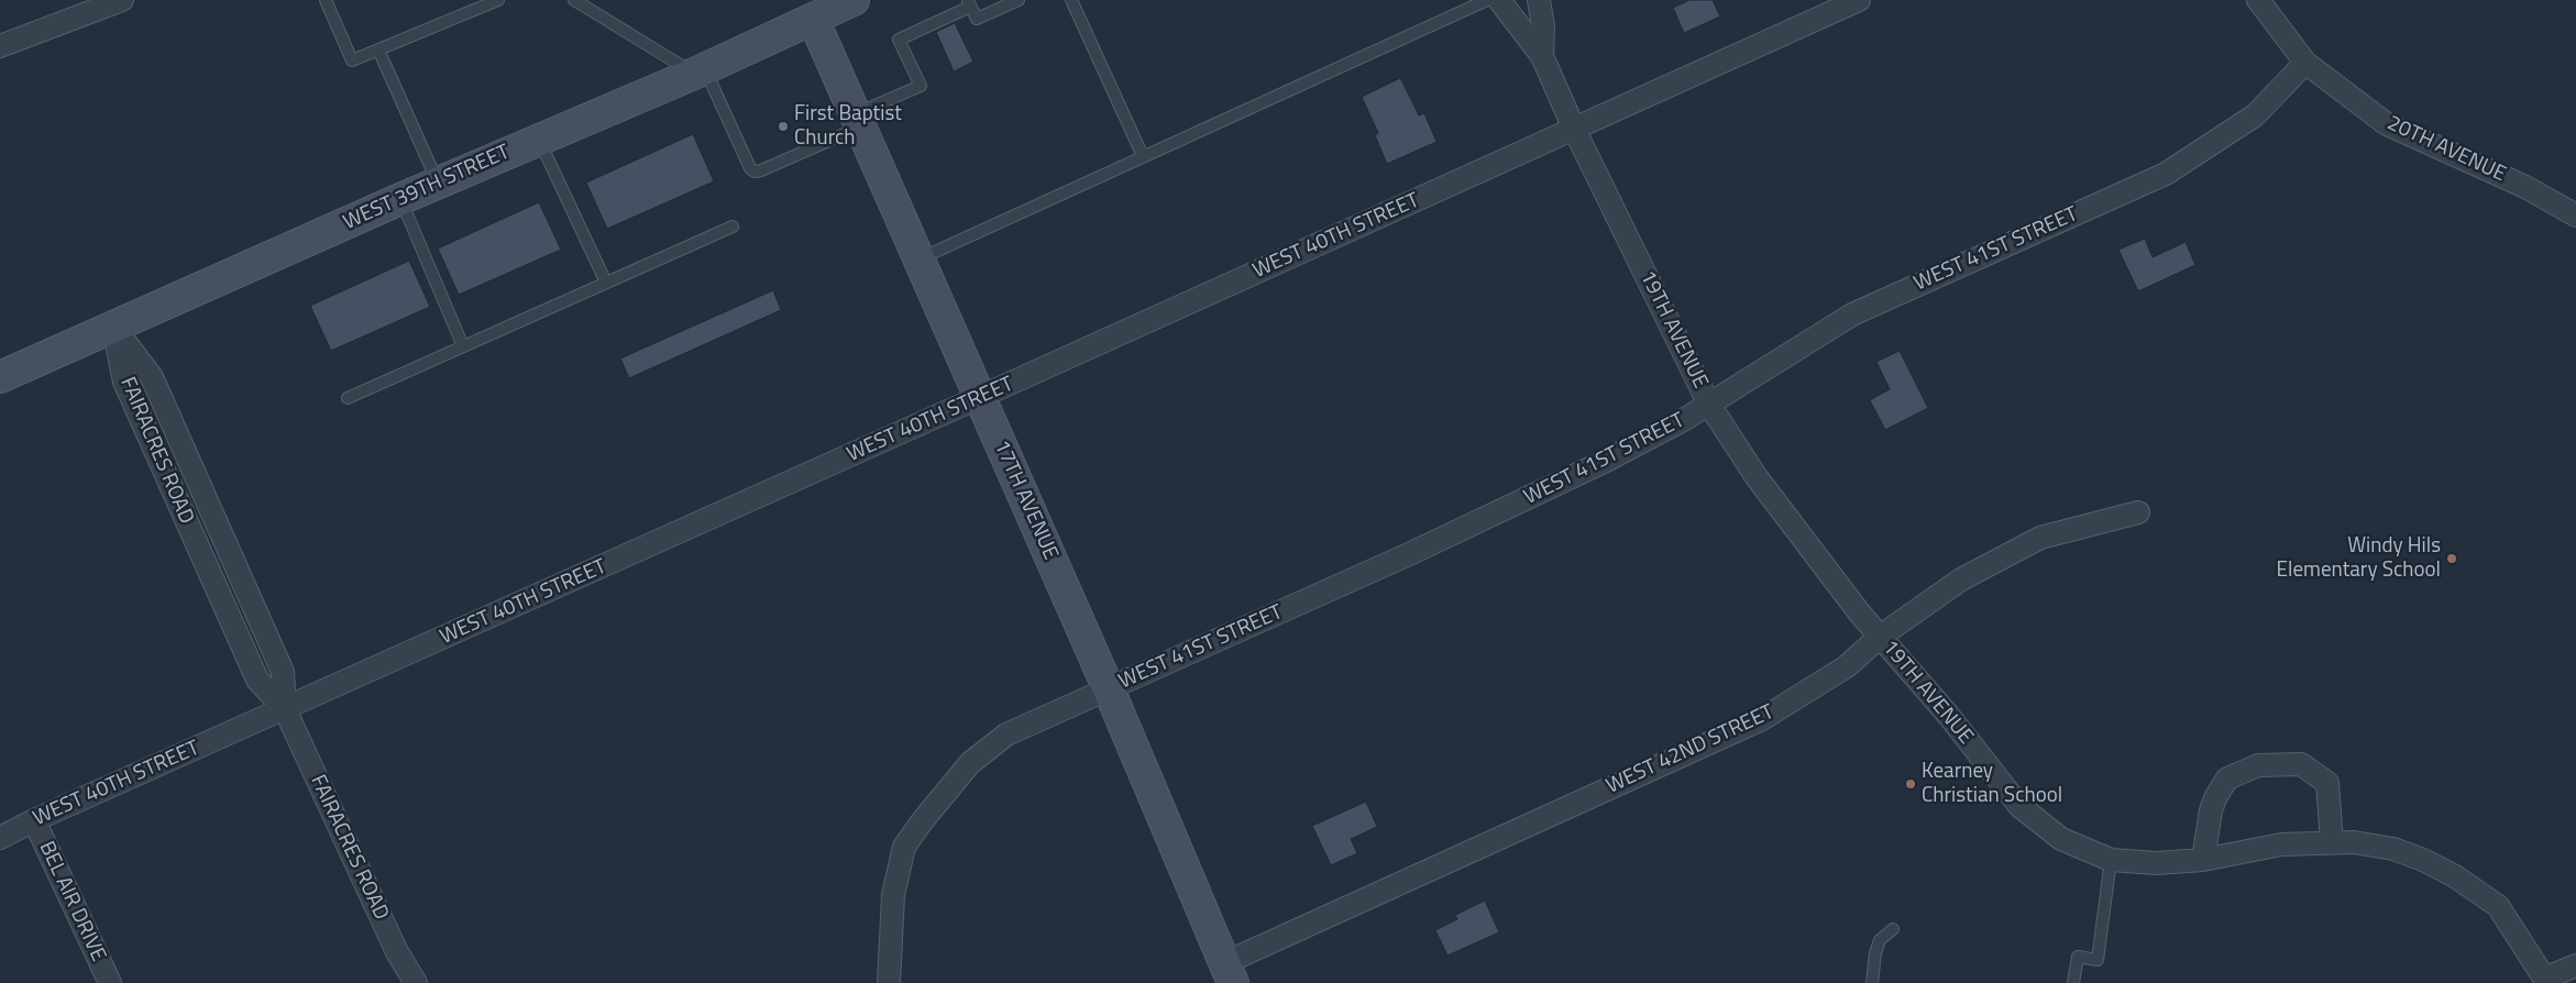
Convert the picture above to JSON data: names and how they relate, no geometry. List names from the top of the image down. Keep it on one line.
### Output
{"streets":{"main road":["WEST 39TH STREET","17TH AVENUE"],"street":["20TH AVENUE","WEST 40TH STREET","WEST 41ST STREET","19TH AVENUE","FAIRACRES ROAD","WEST 42ND STREET","BEL AIR DRIVE"]},"crossings":[["20TH AVENUE","WEST 41ST STREET"],["WEST 39TH STREET","FAIRACRES ROAD"],["WEST 39TH STREET","17TH AVENUE"],["WEST 40TH STREET","19TH AVENUE"],["WEST 40TH STREET","FAIRACRES ROAD"],["WEST 40TH STREET","17TH AVENUE"],["WEST 40TH STREET","BEL AIR DRIVE"],["WEST 41ST STREET","19TH AVENUE"],["WEST 41ST STREET","17TH AVENUE"],["19TH AVENUE","WEST 42ND STREET"],["17TH AVENUE","WEST 42ND STREET"]],"places":["First Baptist Church","Windy Hils Elementary School","Kearney Christian School"]}
